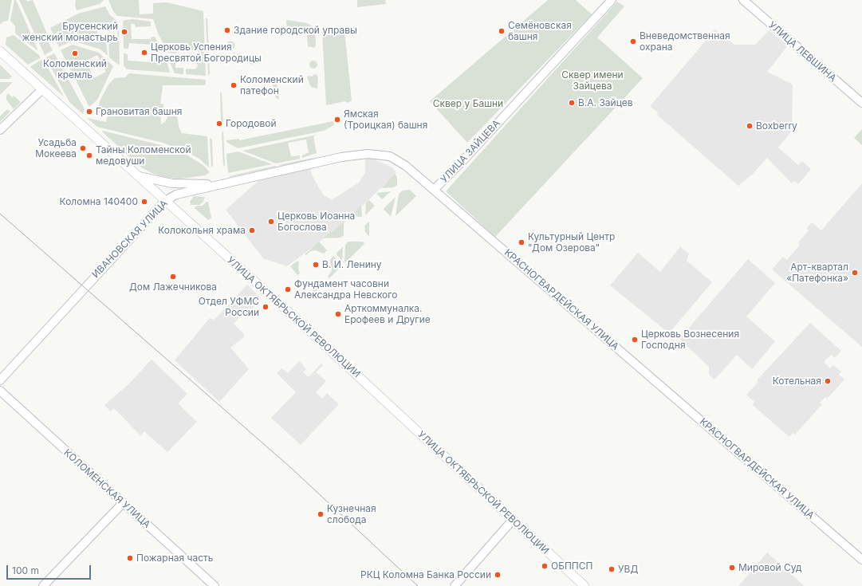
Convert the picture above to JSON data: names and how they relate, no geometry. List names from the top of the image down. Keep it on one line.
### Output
{"streets":{"main road":["УЛИЦА ОКТЯБРЬСКОЙ РЕВОЛЮЦИИ"],"street":["УЛИЦА ЛЕВШИНА","УЛИЦА ЗАЙЦЕВА","ИВАНОВСКАЯ УЛИЦА","КРАСНОГВАРДЕЙСКАЯ УЛИЦА","КОЛОМЕНСКАЯ УЛИЦА"]},"crossings":[["УЛИЦА ЗАЙЦЕВА","КРАСНОГВАРДЕЙСКАЯ УЛИЦА"],["ИВАНОВСКАЯ УЛИЦА","КРАСНОГВАРДЕЙСКАЯ УЛИЦА"],["ИВАНОВСКАЯ УЛИЦА","УЛИЦА ОКТЯБРЬСКОЙ РЕВОЛЮЦИИ"]],"parks":["Сквер имени Зайцева","Сквер у Башни"],"places":["Здание городской управы","Семёновская башня","Брусенский женский монастырь","Вневедомственная охрана","Церковь Успения Пресвятой Богородицы","Коломенский кремль","Коломенский патефон","В.А. Зайцев","Грановитая башня","Ямская (Троицкая) башня","Городовой","Boxberry","Усадьба Мокеева","Тайны Коломенской медовуши","Коломна 140400","Церковь Иоанна Богослова","Колокольня храма","Культурный Центр \"Дом Озерова\"","В. И. Ленину","Арт-квартал «Патефонка»","Дом Лажечникова","Фундамент часовни Александра Невского","Отдел УФМС России","Арткоммуналка. Ерофеев и Другие","Церковь Вознесения Господня","Котельная","Кузнечная слобода","Пожарная часть","ОБППСП","Мировой Суд","УВД","РКЦ Коломна Банка России"],"scale_bar":"100 m"}
